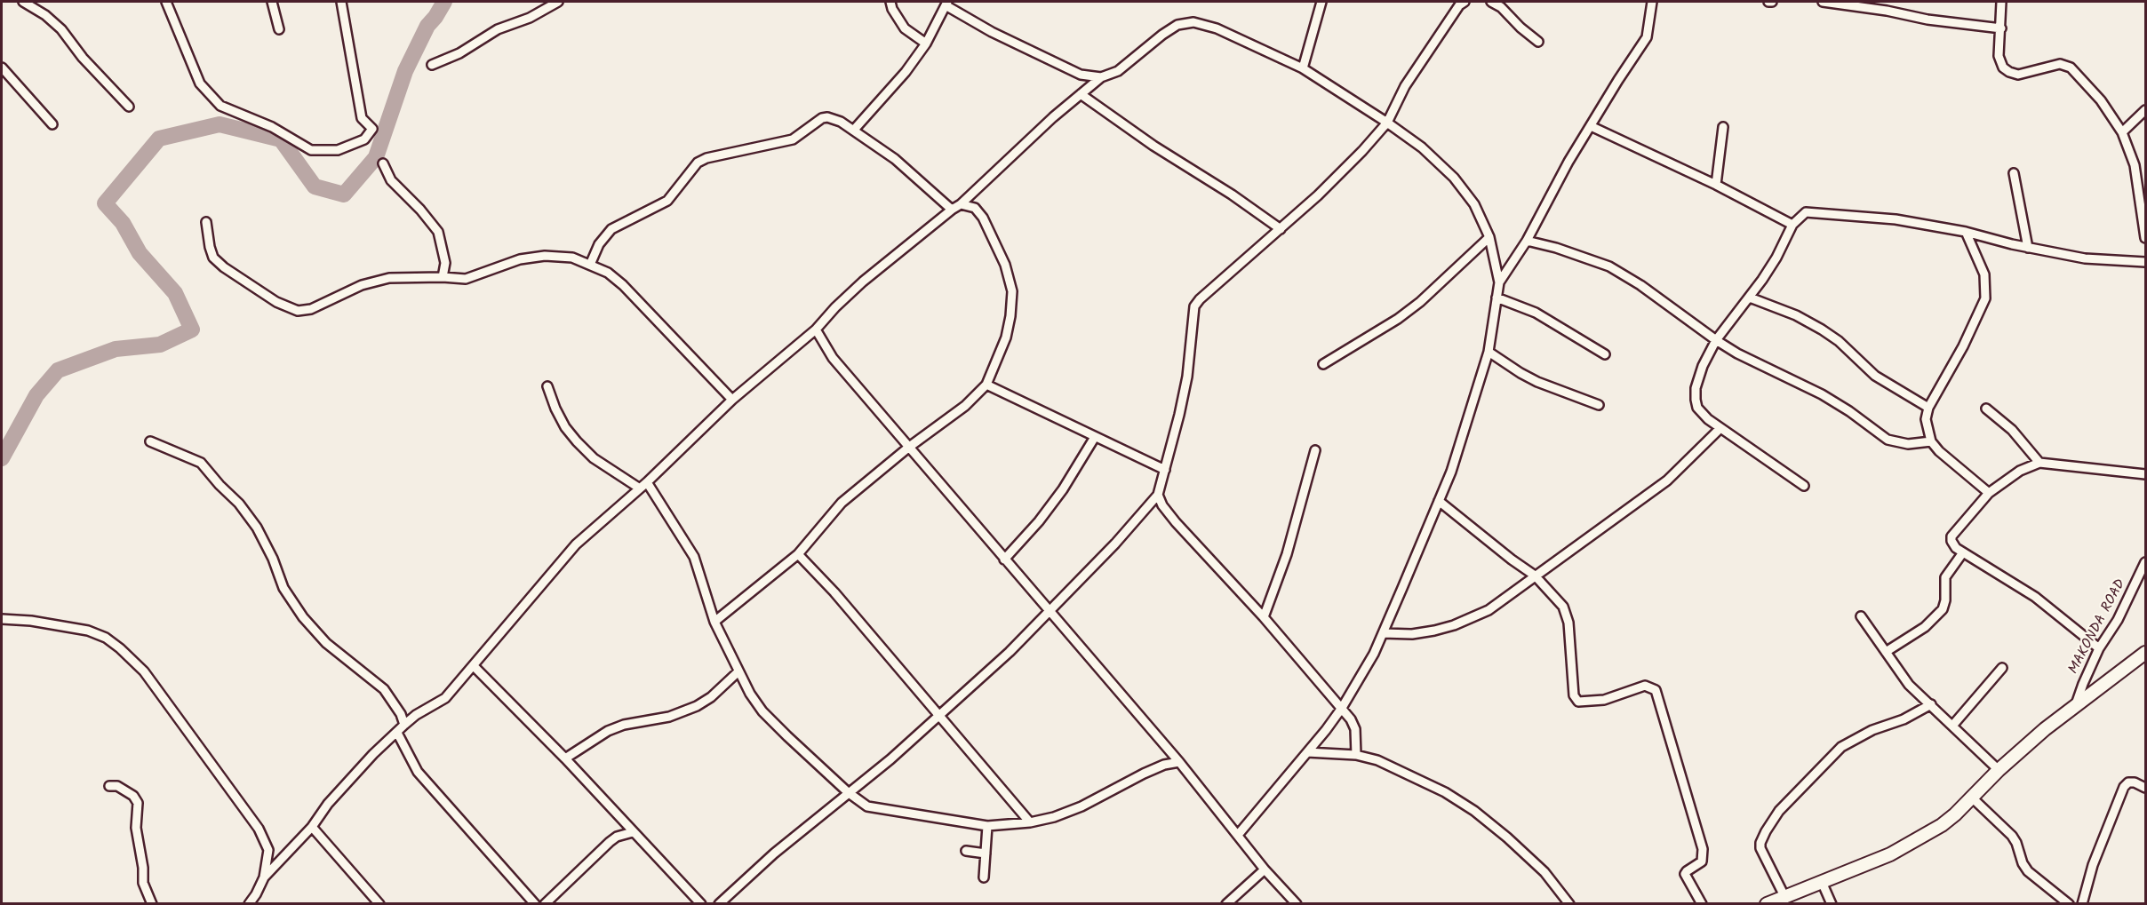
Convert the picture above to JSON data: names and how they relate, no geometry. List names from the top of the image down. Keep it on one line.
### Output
{"streets":{"street":["MAKONDA ROAD"]}}
